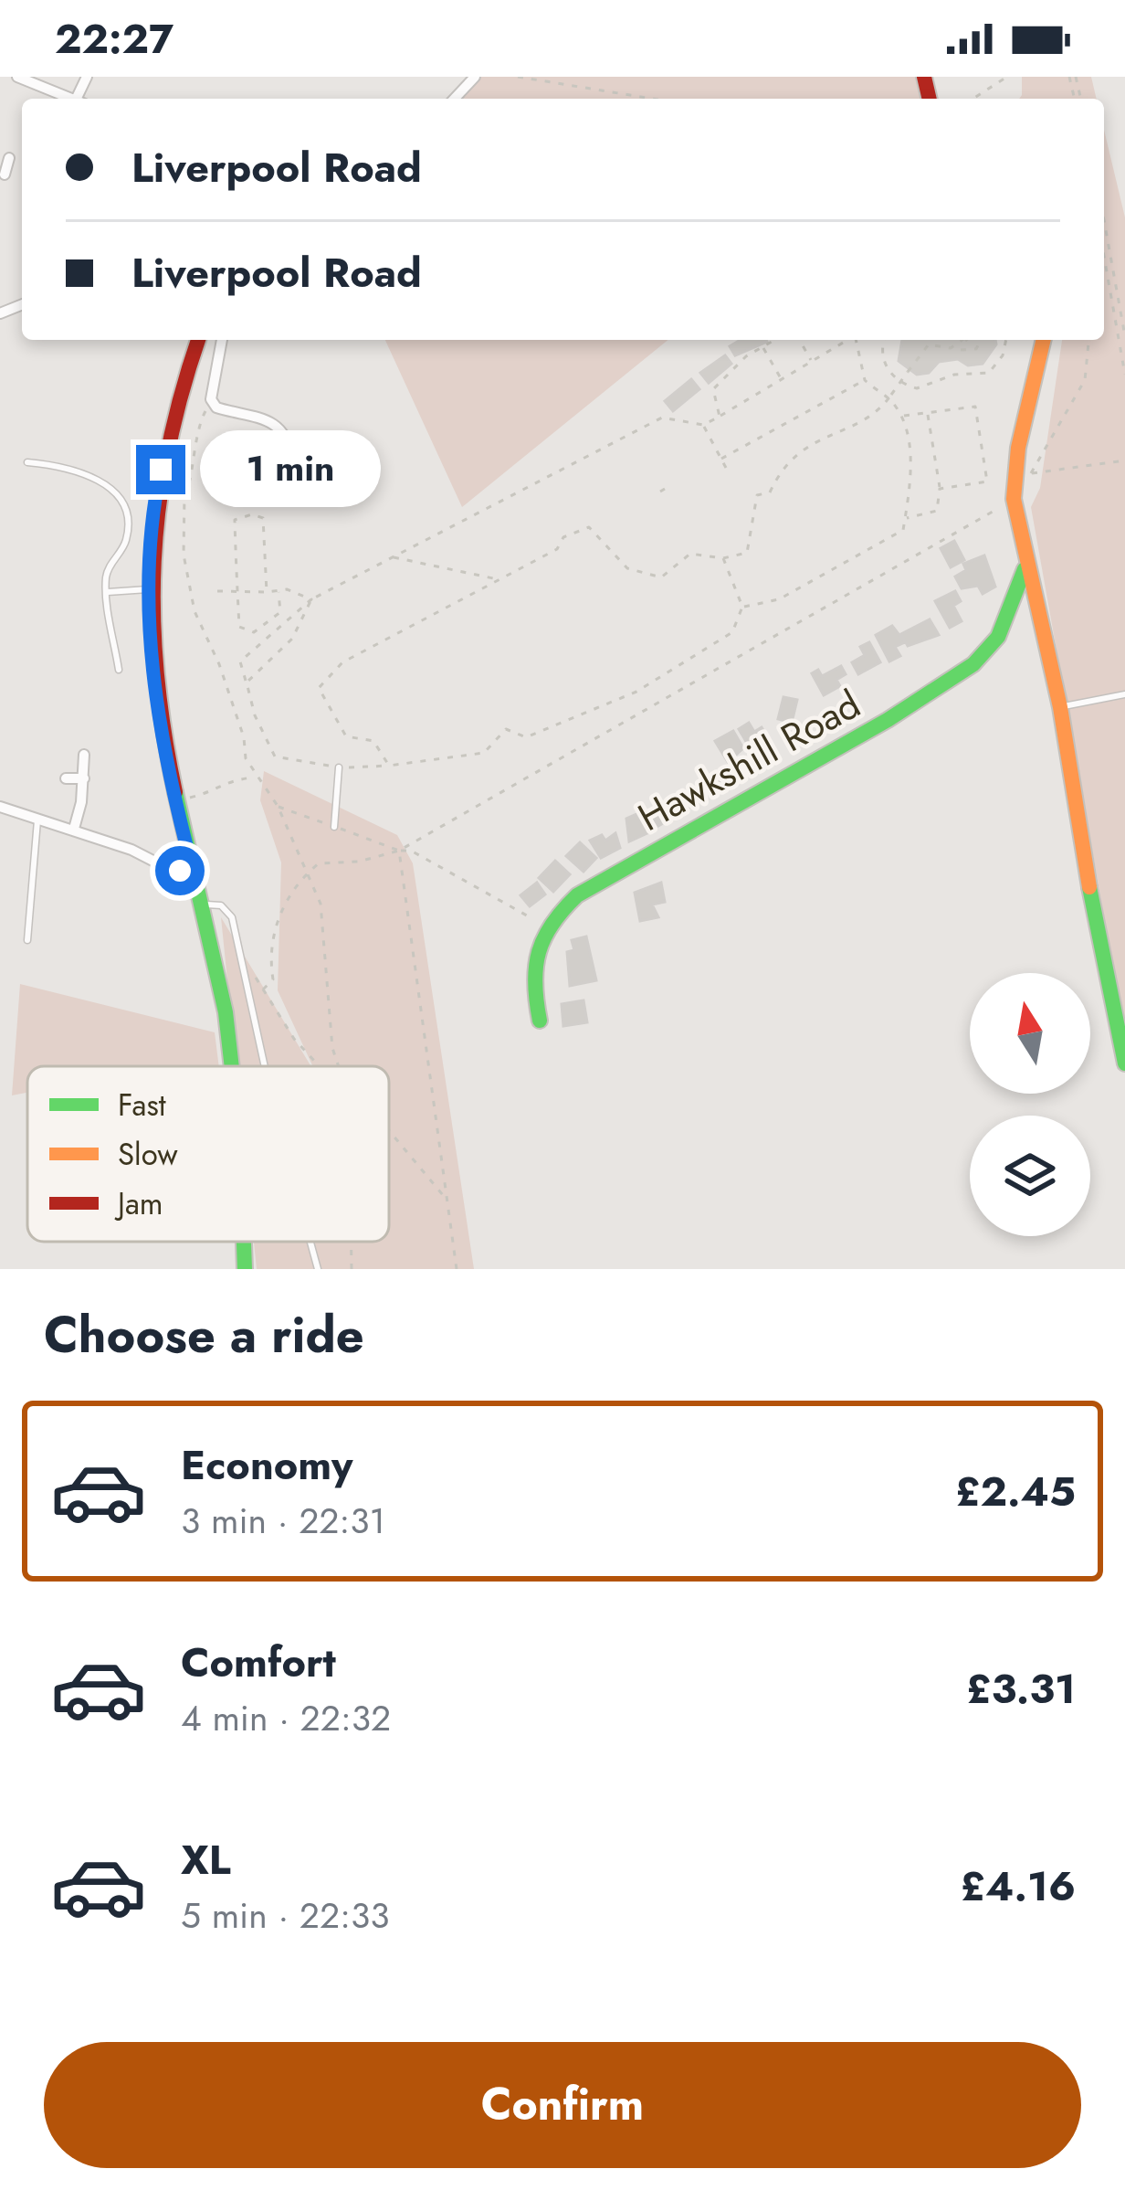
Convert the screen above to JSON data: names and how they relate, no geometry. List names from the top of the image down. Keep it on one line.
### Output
{"streets":{"street":["Hawkshill Road"]},"legend":["Fast","Slow","Jam"],"north":"top","page":{"status":"22:27","banner":["Liverpool Road","Liverpool Road"],"bubble":"1 min","heading":"Choose a ride","list":[{"name":"Economy","note":"3 min · 22:31","value":"£2.45"},{"name":"Comfort","note":"4 min · 22:32","value":"£3.31"},{"name":"XL","note":"5 min · 22:33","value":"£4.16"}],"buttons":"Confirm"}}
